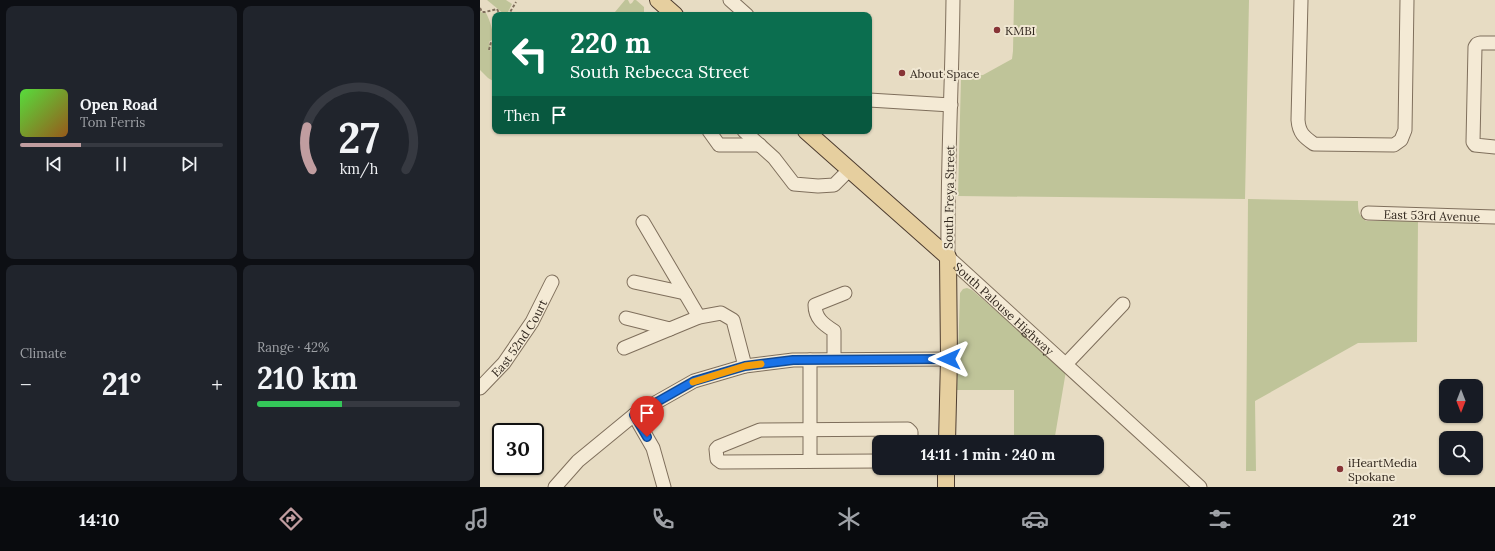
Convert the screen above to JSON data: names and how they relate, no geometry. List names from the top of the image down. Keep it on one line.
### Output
{"streets":{"main road":["South Freya Street","South Palouse Highway"],"street":["East 53rd Avenue","East 52nd Court"]},"crossings":[["South Freya Street","South Palouse Highway"]],"places":["KMBI","About Space","iHeartMedia Spokane"],"north":"bottom","page":{"turn":["220 m","South Rebecca Street"],"song":["Open Road","Tom Ferris"],"then":"Then","tile":["Climate",["Range · 42%","210 km"]],"heat":["−","21°","+"],"limit":"30","trip":"14:11 · 1 min · 240 m","tabs":["14:10","21°"],"gauge":["27","km/h"]}}
